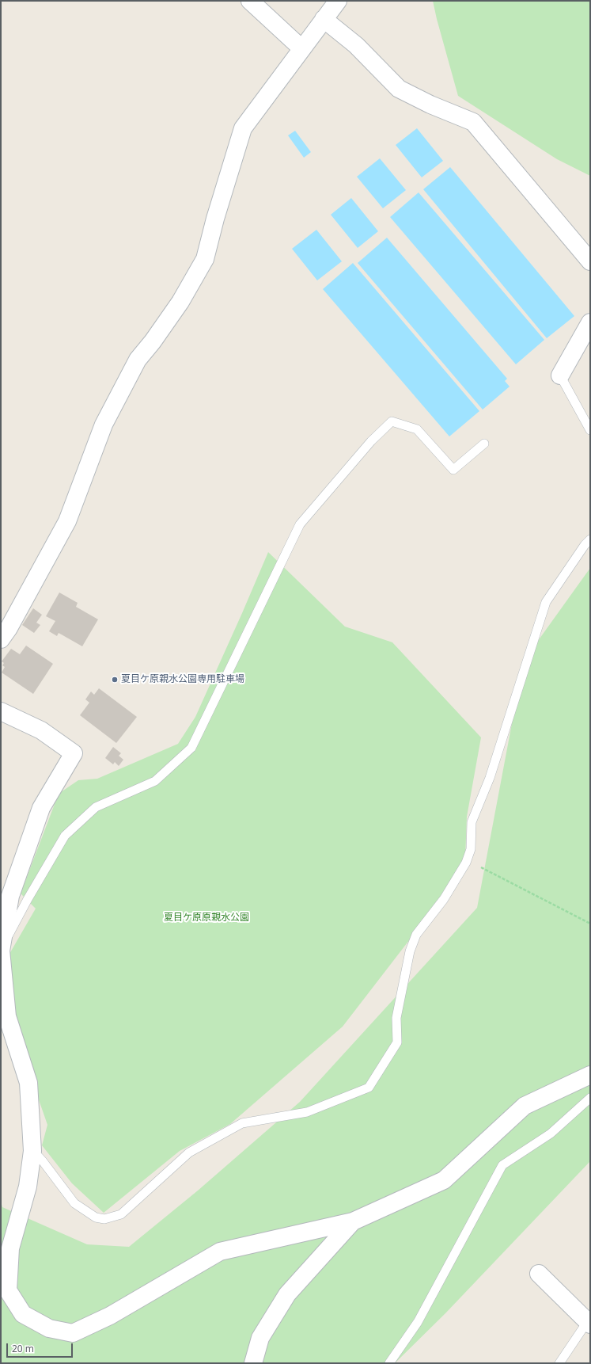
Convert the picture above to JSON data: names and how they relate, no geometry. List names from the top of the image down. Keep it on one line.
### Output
{"parks":["夏目ケ原原親水公園"],"places":["夏目ケ原親水公園専用駐車場"],"scale_bar":"20 m"}
